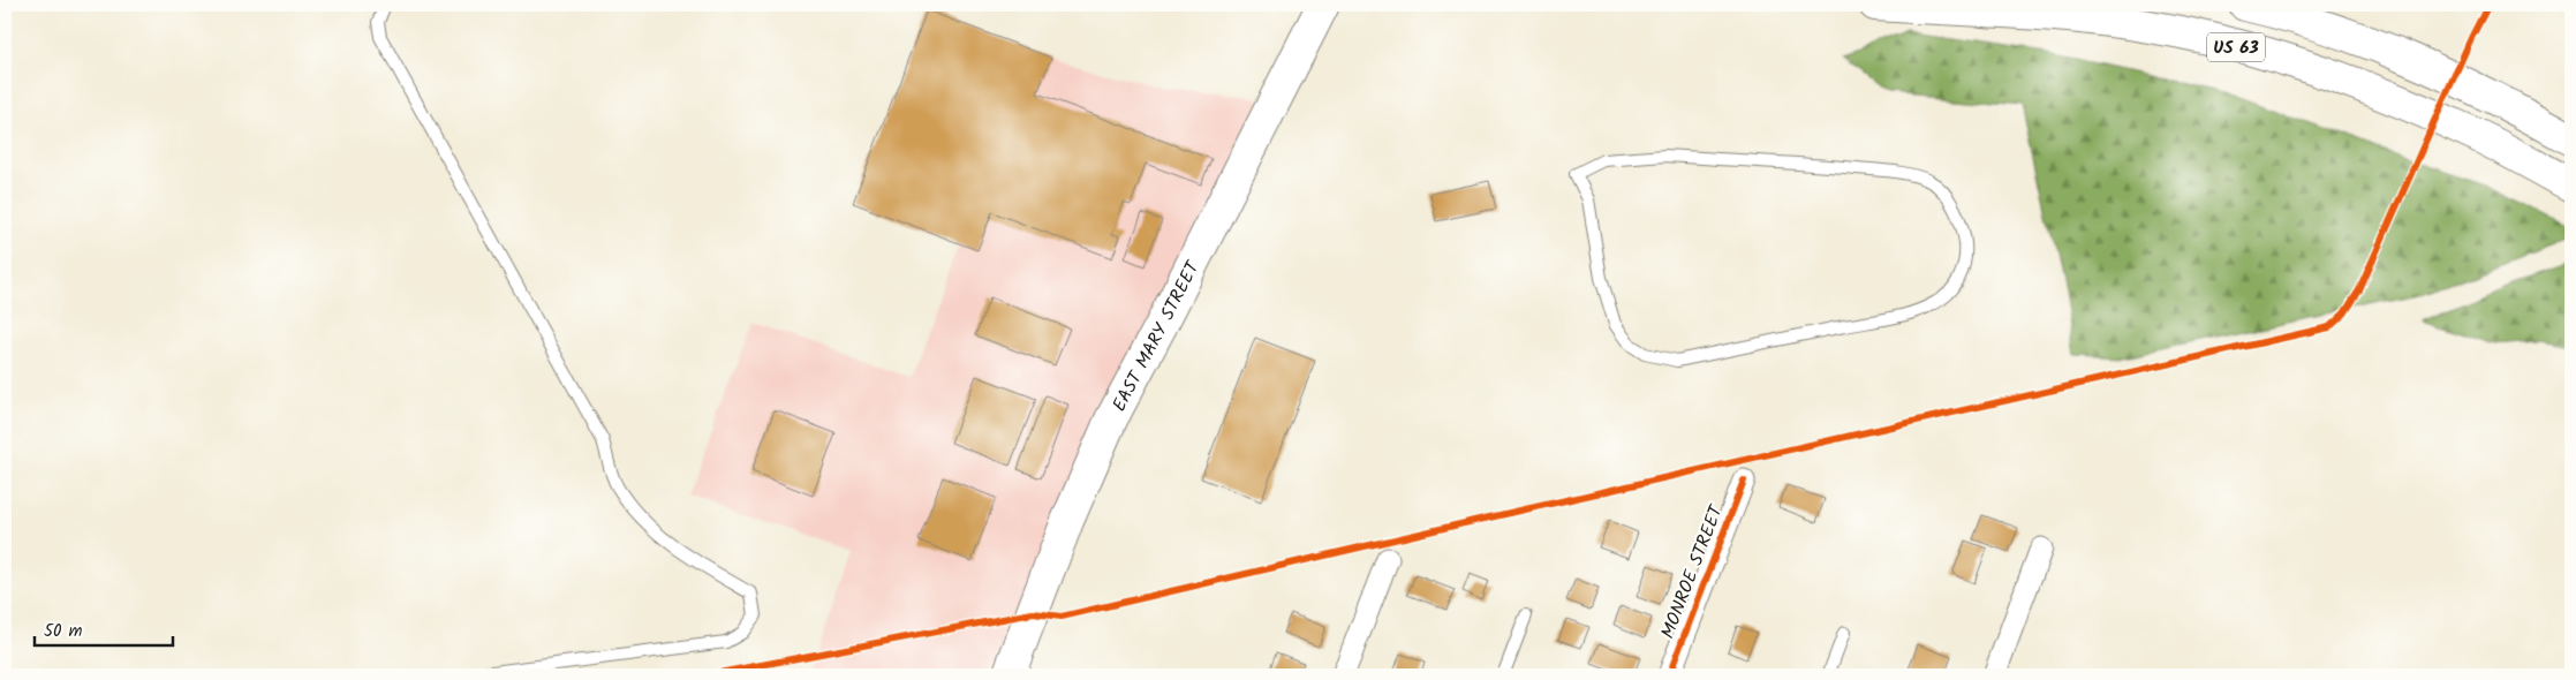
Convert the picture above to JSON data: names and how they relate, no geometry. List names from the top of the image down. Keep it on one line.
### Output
{"streets":{"main road":["US 63","EAST MARY STREET"],"street":["MONROE STREET"]},"scale_bar":"50 m"}
